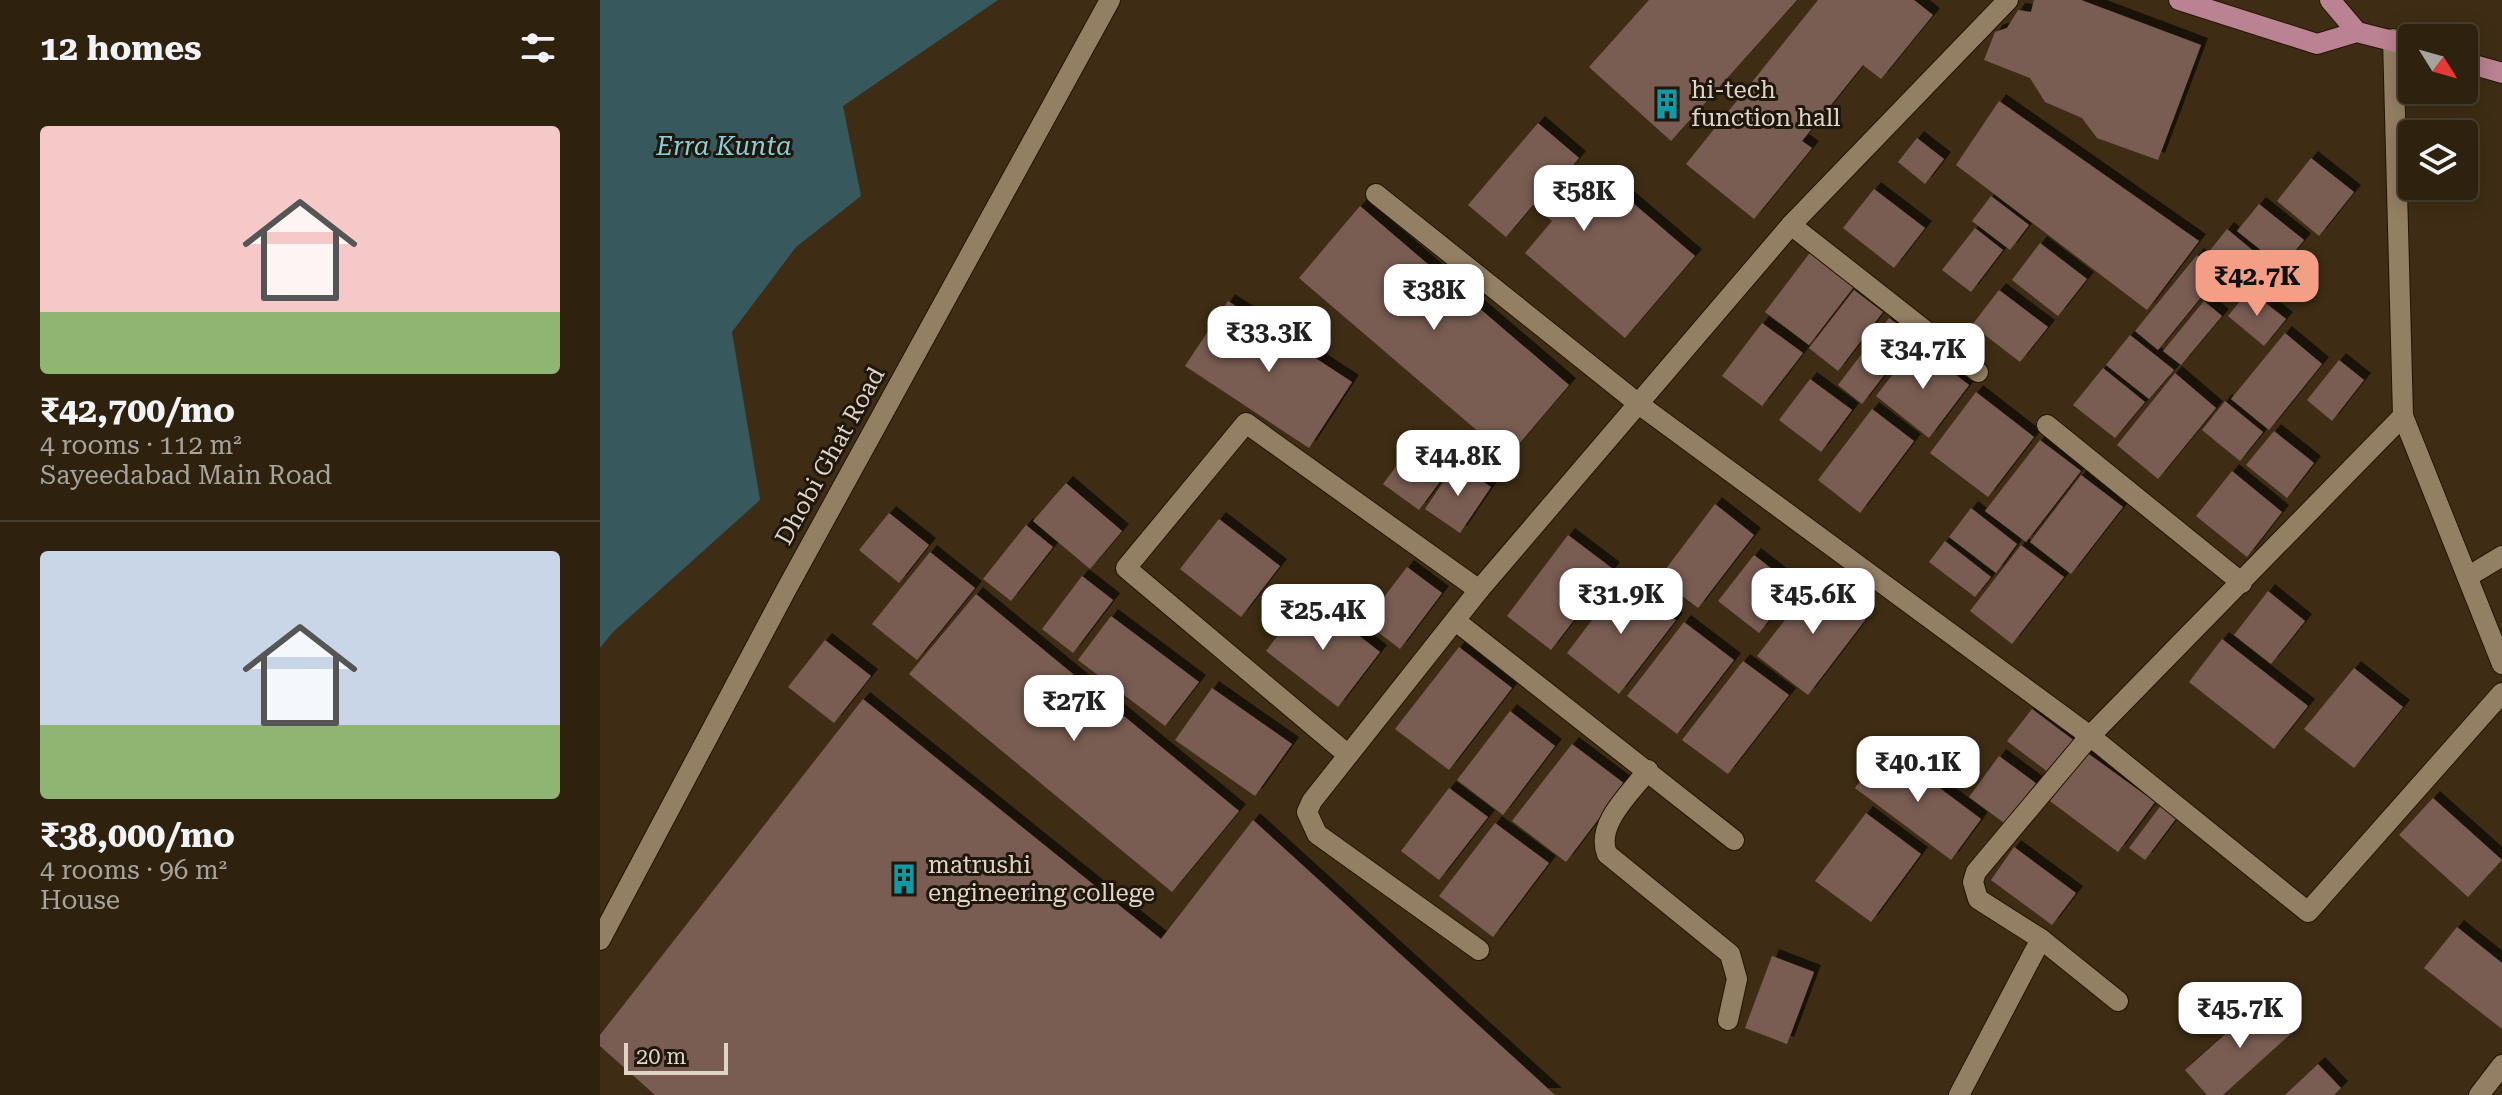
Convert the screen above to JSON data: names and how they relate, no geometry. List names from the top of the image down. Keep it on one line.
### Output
{"streets":{"street":["Dhobi Ghat Road"]},"water":["Erra Kunta"],"places":{"building":["hi-tech function hall","matrushi engineering college"]},"scale_bar":"20 m","north":"bottom right","page":{"heading":"12 homes","list":[{"name":"₹42,700/mo","note":"4 rooms · 112 m² · Sayeedabad Main Road"},{"name":"₹38,000/mo","note":"4 rooms · 96 m² · House"}],"price":["₹58K","₹42.7K","₹38K","₹33.3K","₹34.7K","₹44.8K","₹31.9K","₹45.6K","₹25.4K","₹27K","₹40.1K","₹45.7K"],"scale":"20 m"}}
